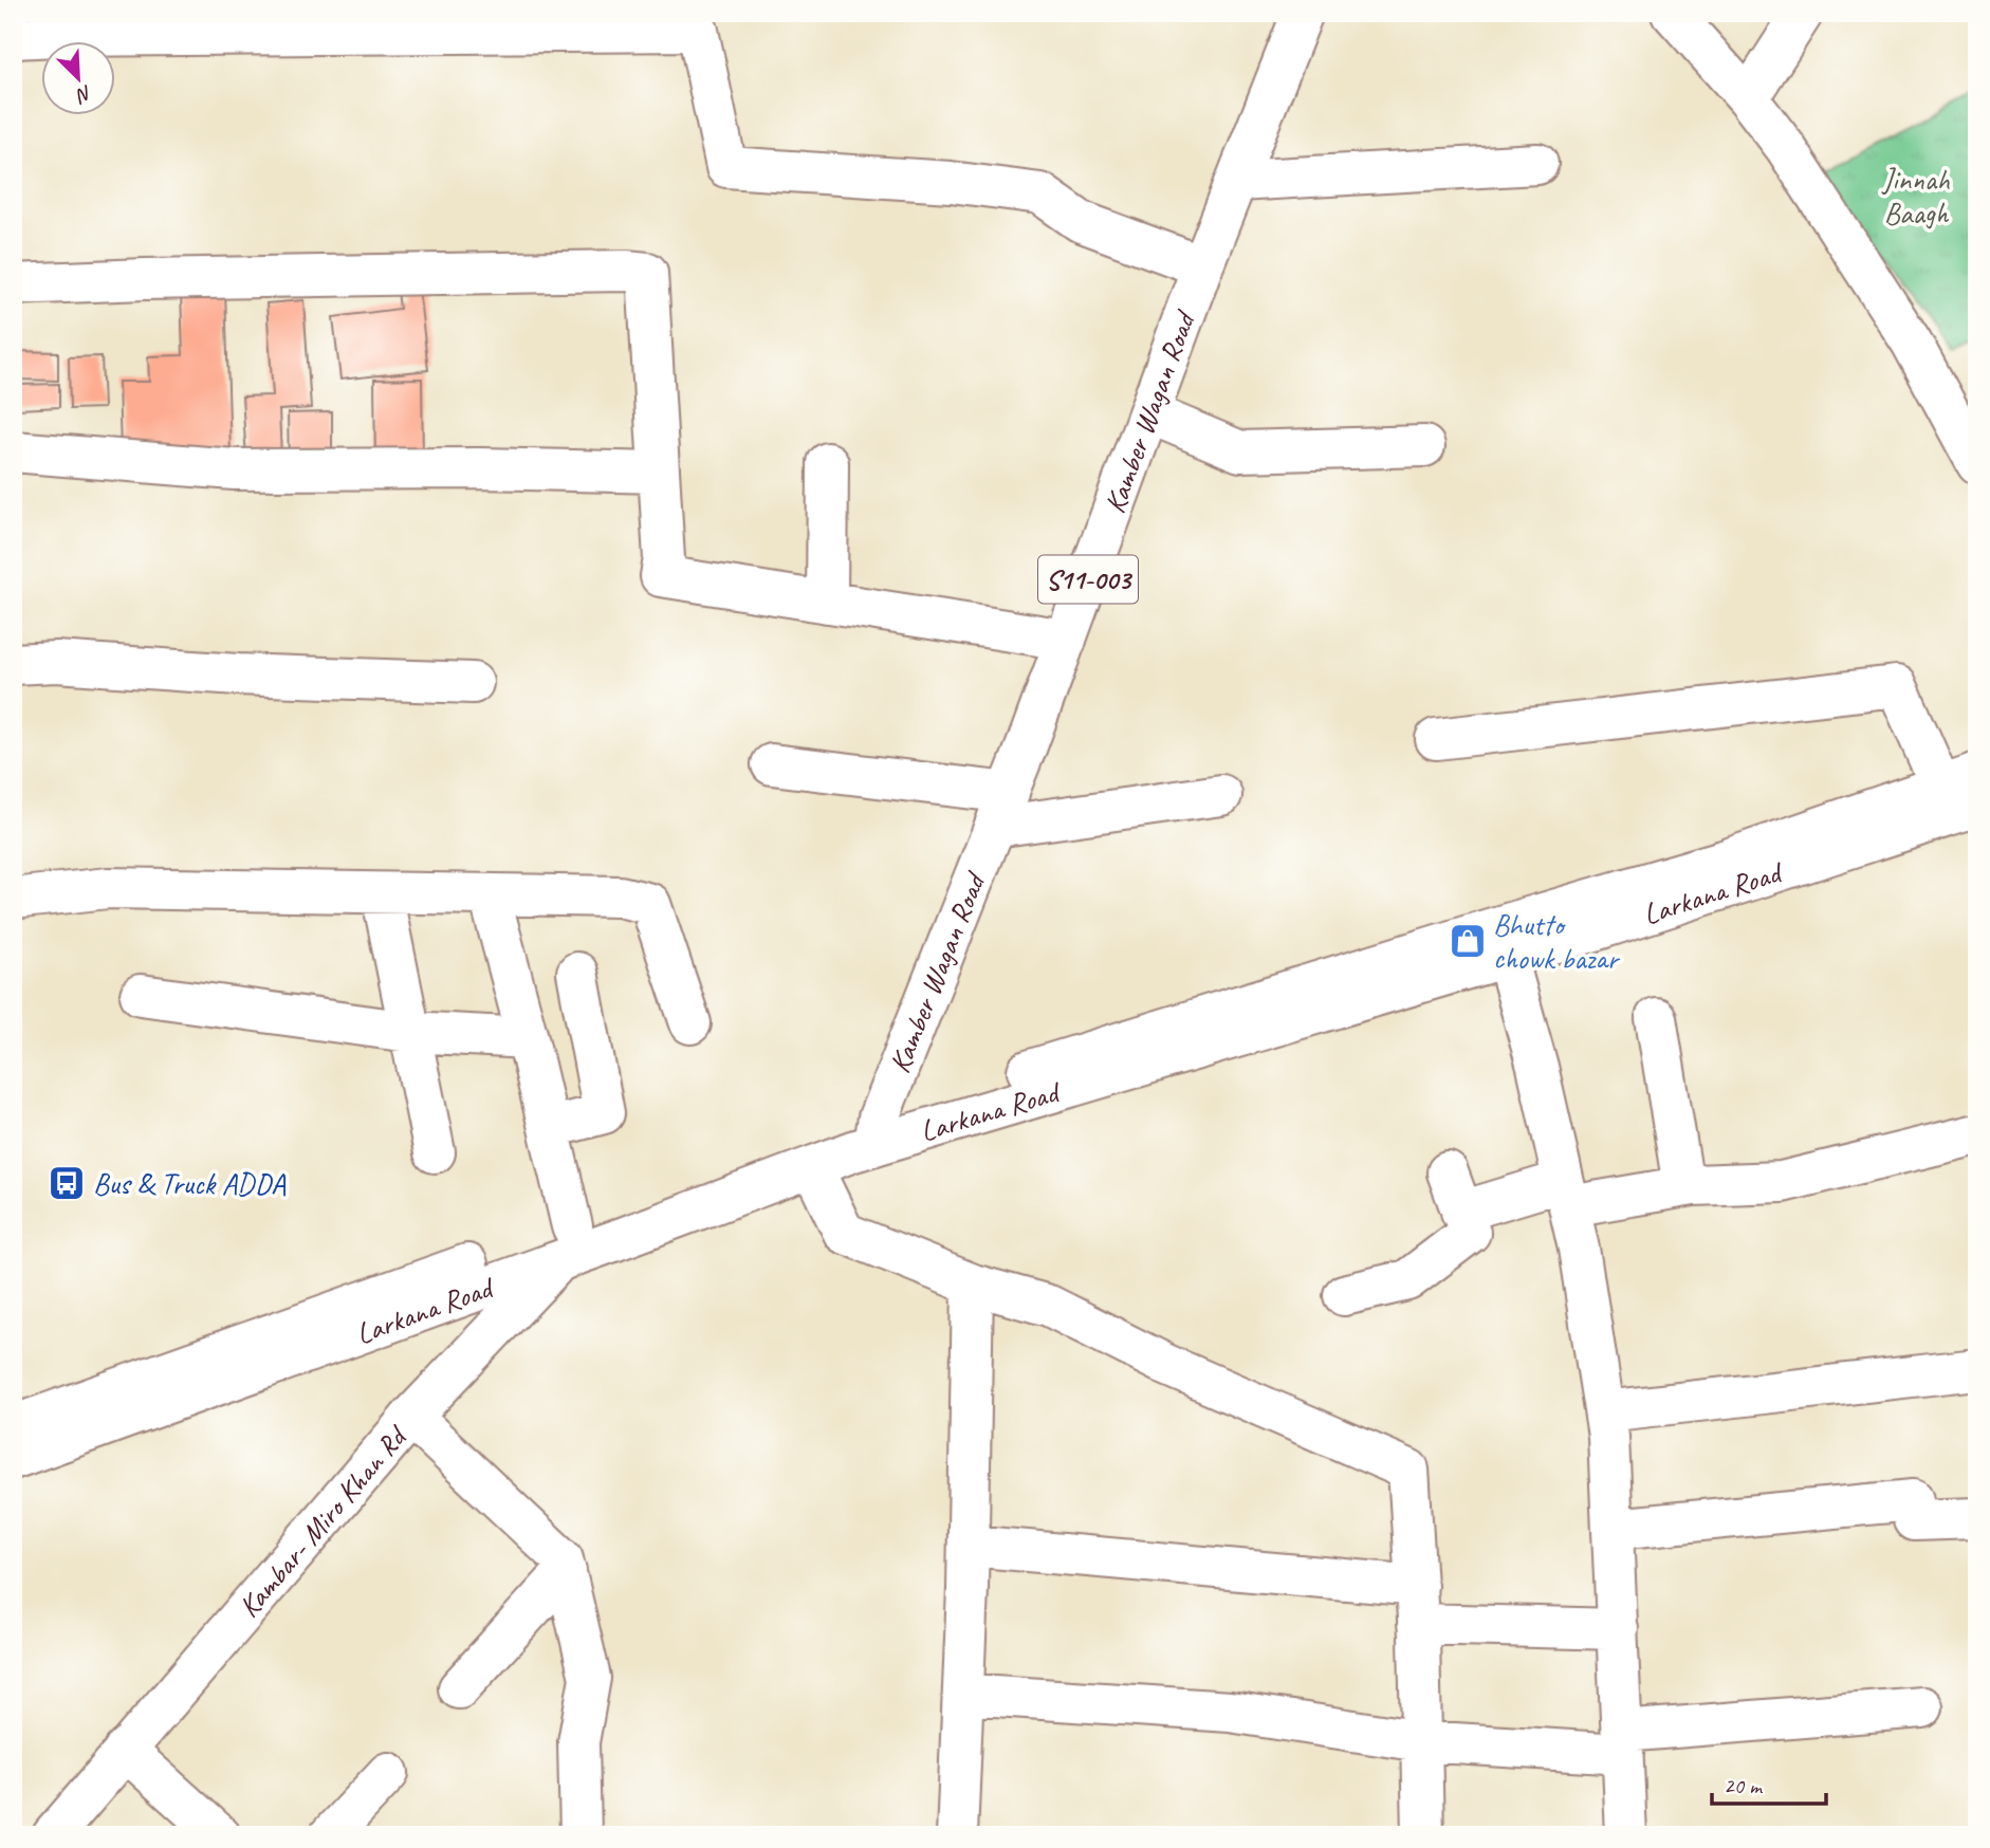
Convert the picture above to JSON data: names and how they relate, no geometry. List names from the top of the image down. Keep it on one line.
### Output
{"streets":{"street":["Kamber Wagan Road","S11-003","Larkana Road","Kambar- Miro Khan Rd"]},"crossings":[["Kamber Wagan Road","Larkana Road"],["Larkana Road","Kambar- Miro Khan Rd"]],"parks":["Jinnah Baagh"],"places":{"shop":["Bhutto chowk bazar"],"bus stop":["Bus & Truck ADDA"]},"scale_bar":"20 m","north":"bottom right"}
